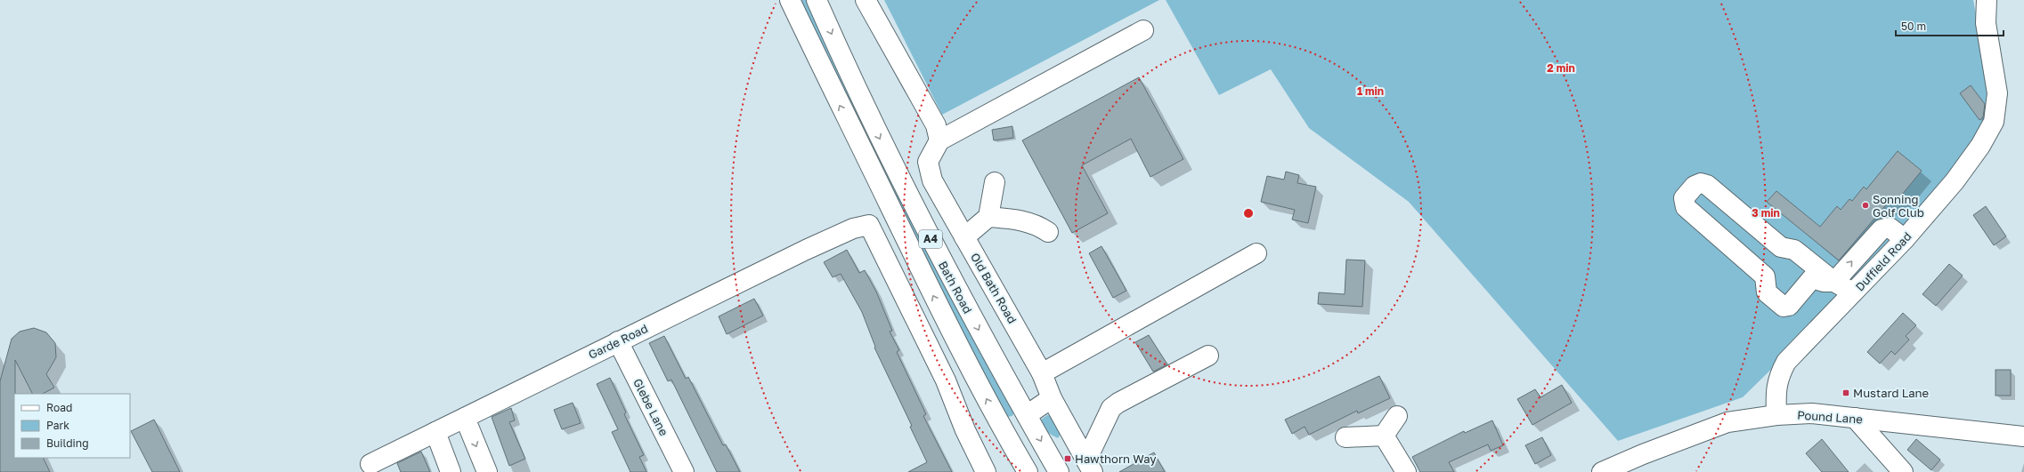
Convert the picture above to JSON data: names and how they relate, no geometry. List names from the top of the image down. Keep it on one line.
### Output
{"streets":{"street":["A4","Duffield Road","Bath Road","Old Bath Road","Garde Road","Glebe Lane","Pound Lane"]},"crossings":[["Duffield Road","Pound Lane"],["Garde Road","Glebe Lane"]],"places":{"other":["Sonning Golf Club"],"transit":["Mustard Lane","Hawthorn Way"]},"legend":["Road","Park","Building"],"scale_bar":"50 m","rings":["2 min","1 min","3 min"]}
